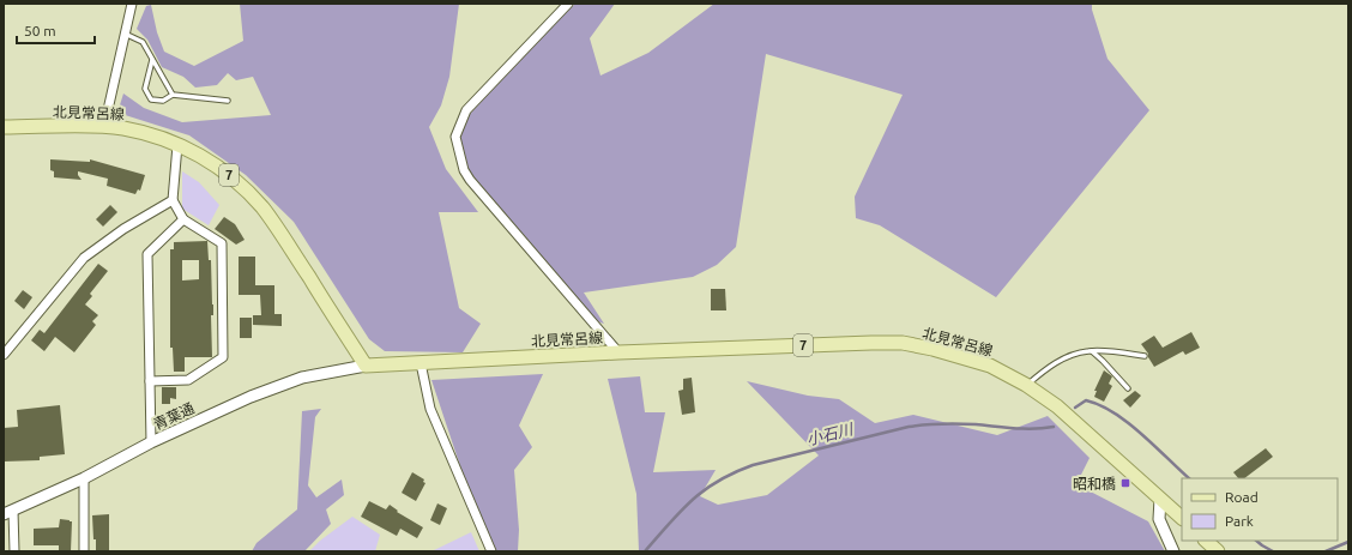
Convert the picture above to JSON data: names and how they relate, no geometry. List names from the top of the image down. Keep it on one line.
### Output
{"streets":{"main road":["北見常呂線","7"],"street":["青葉通"]},"crossings":[["北見常呂線","青葉通"]],"water":["小石川"],"places":{"transit":["昭和橋"]},"legend":["Road","Park"],"scale_bar":"50 m"}
